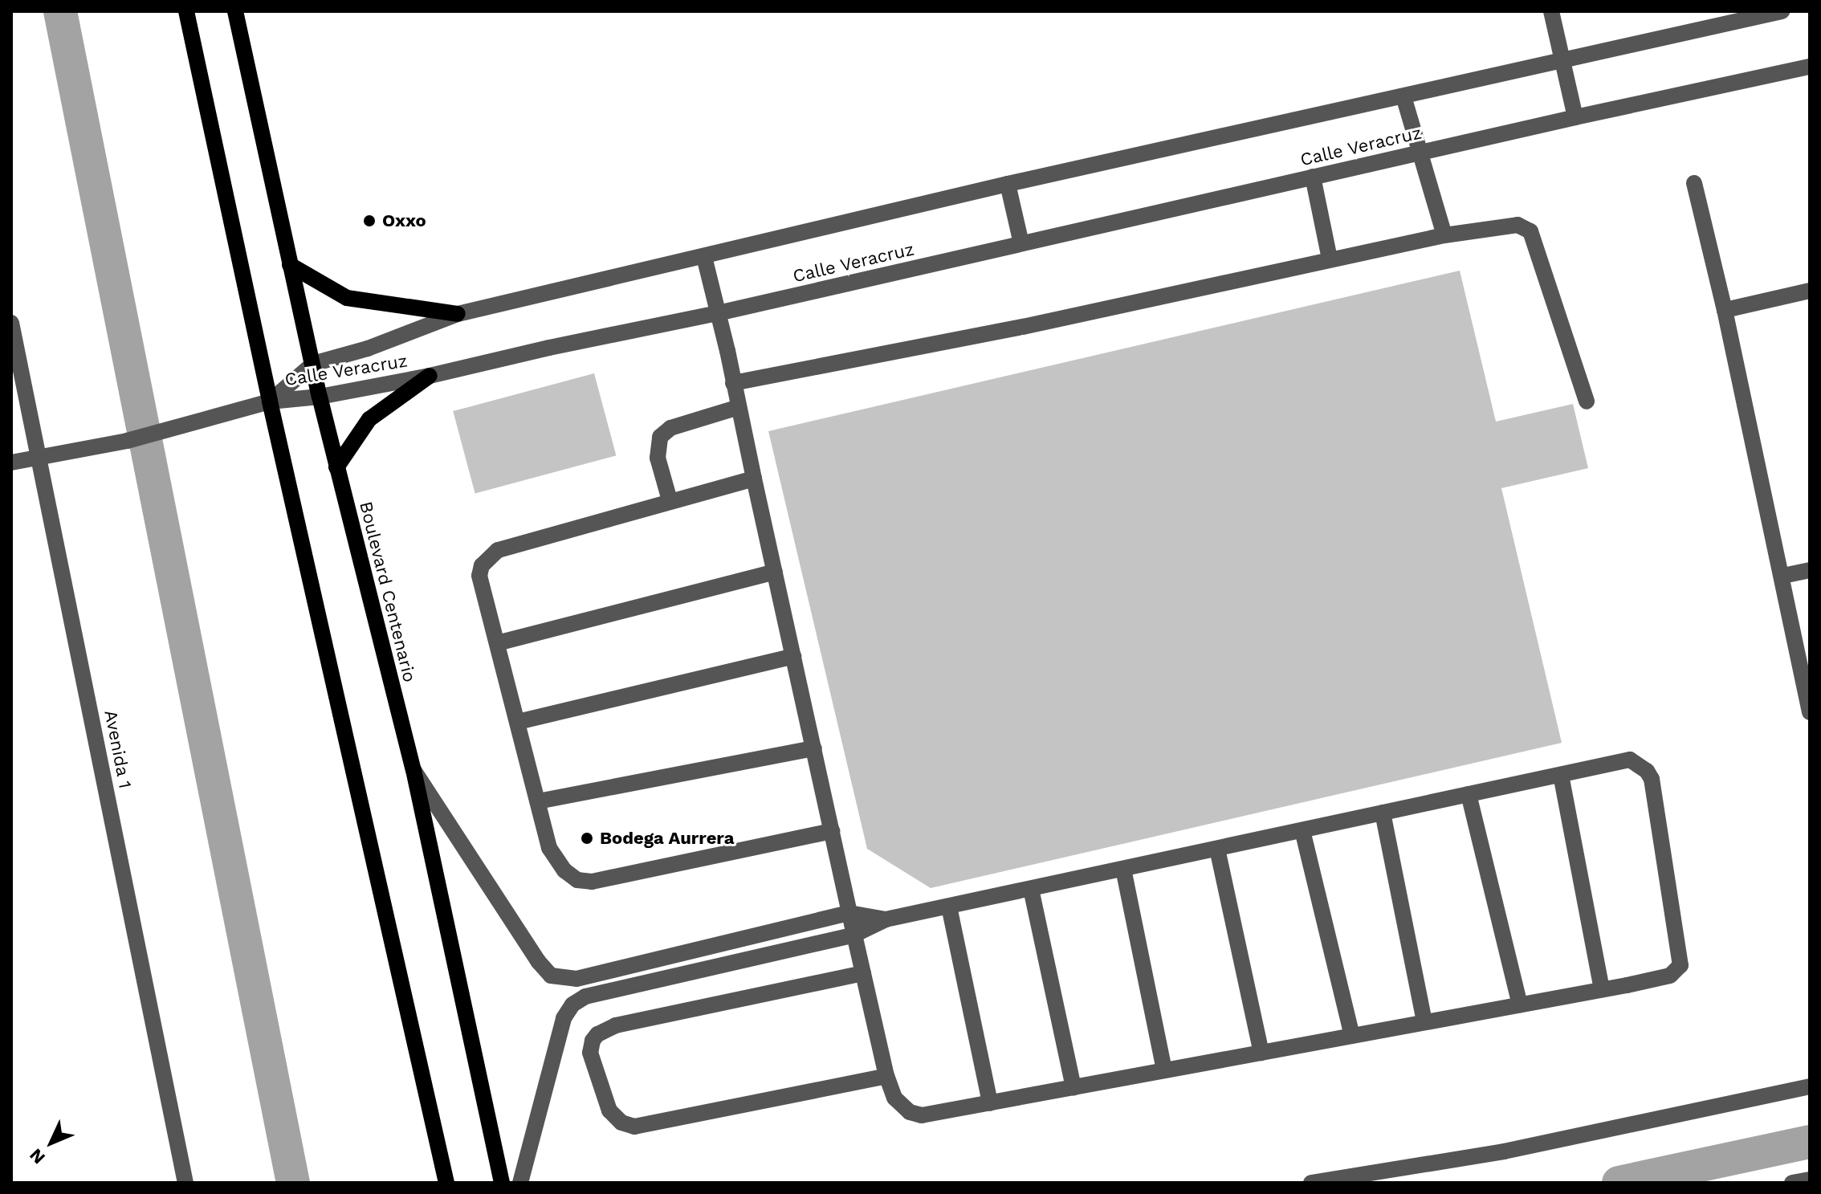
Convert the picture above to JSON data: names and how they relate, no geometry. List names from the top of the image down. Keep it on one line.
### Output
{"streets":{"main road":["Boulevard Centenario"],"street":["Calle Veracruz","Avenida 1"]},"crossings":[["Calle Veracruz","Boulevard Centenario"]],"places":["Oxxo","Bodega Aurrera"],"north":"bottom left"}
